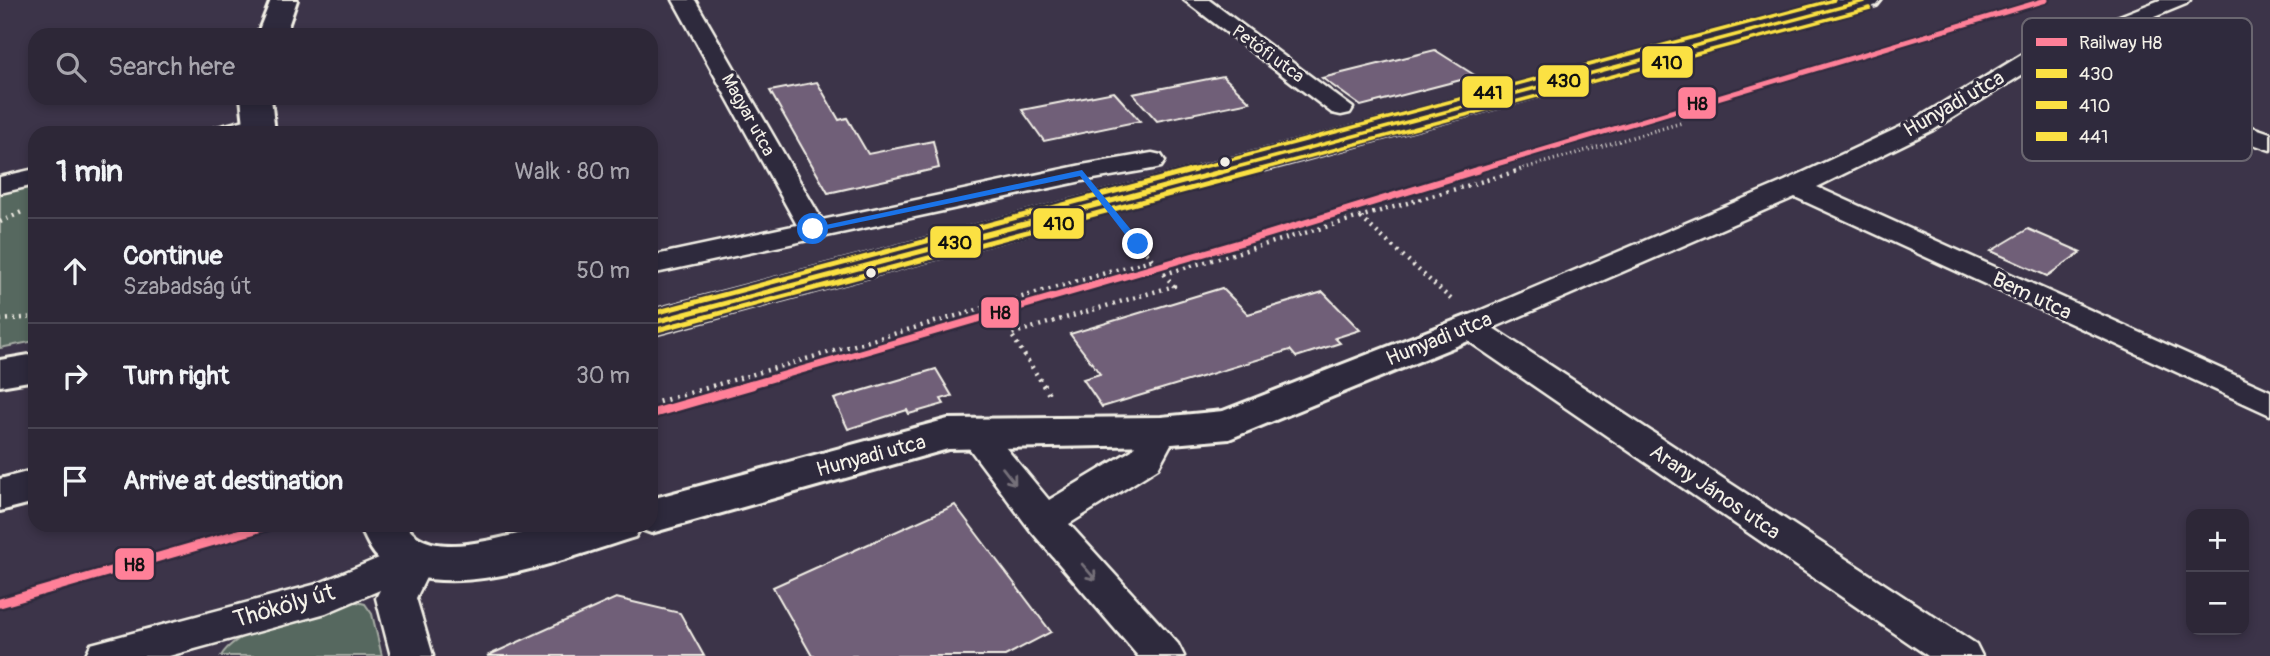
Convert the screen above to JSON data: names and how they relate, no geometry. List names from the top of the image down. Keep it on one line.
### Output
{"streets":{"main road":["Hunyadi utca"],"street":["Petőfi utca","Magyar utca","Bem utca","Arany János utca","Thököly út"]},"crossings":[["Hunyadi utca","Bem utca"],["Hunyadi utca","Arany János utca"]],"lines":["rail line H8","transit line 430","transit line 441","transit line 410"],"legend":["Railway H8","430","410","441"],"page":{"search":"Search here","heading":["1 min","Walk · 80 m"],"list":[["Continue","Szabadság út","50 m"],["Turn right","30 m"],"Arrive at destination"],"map_buttons":["+","−"]}}
